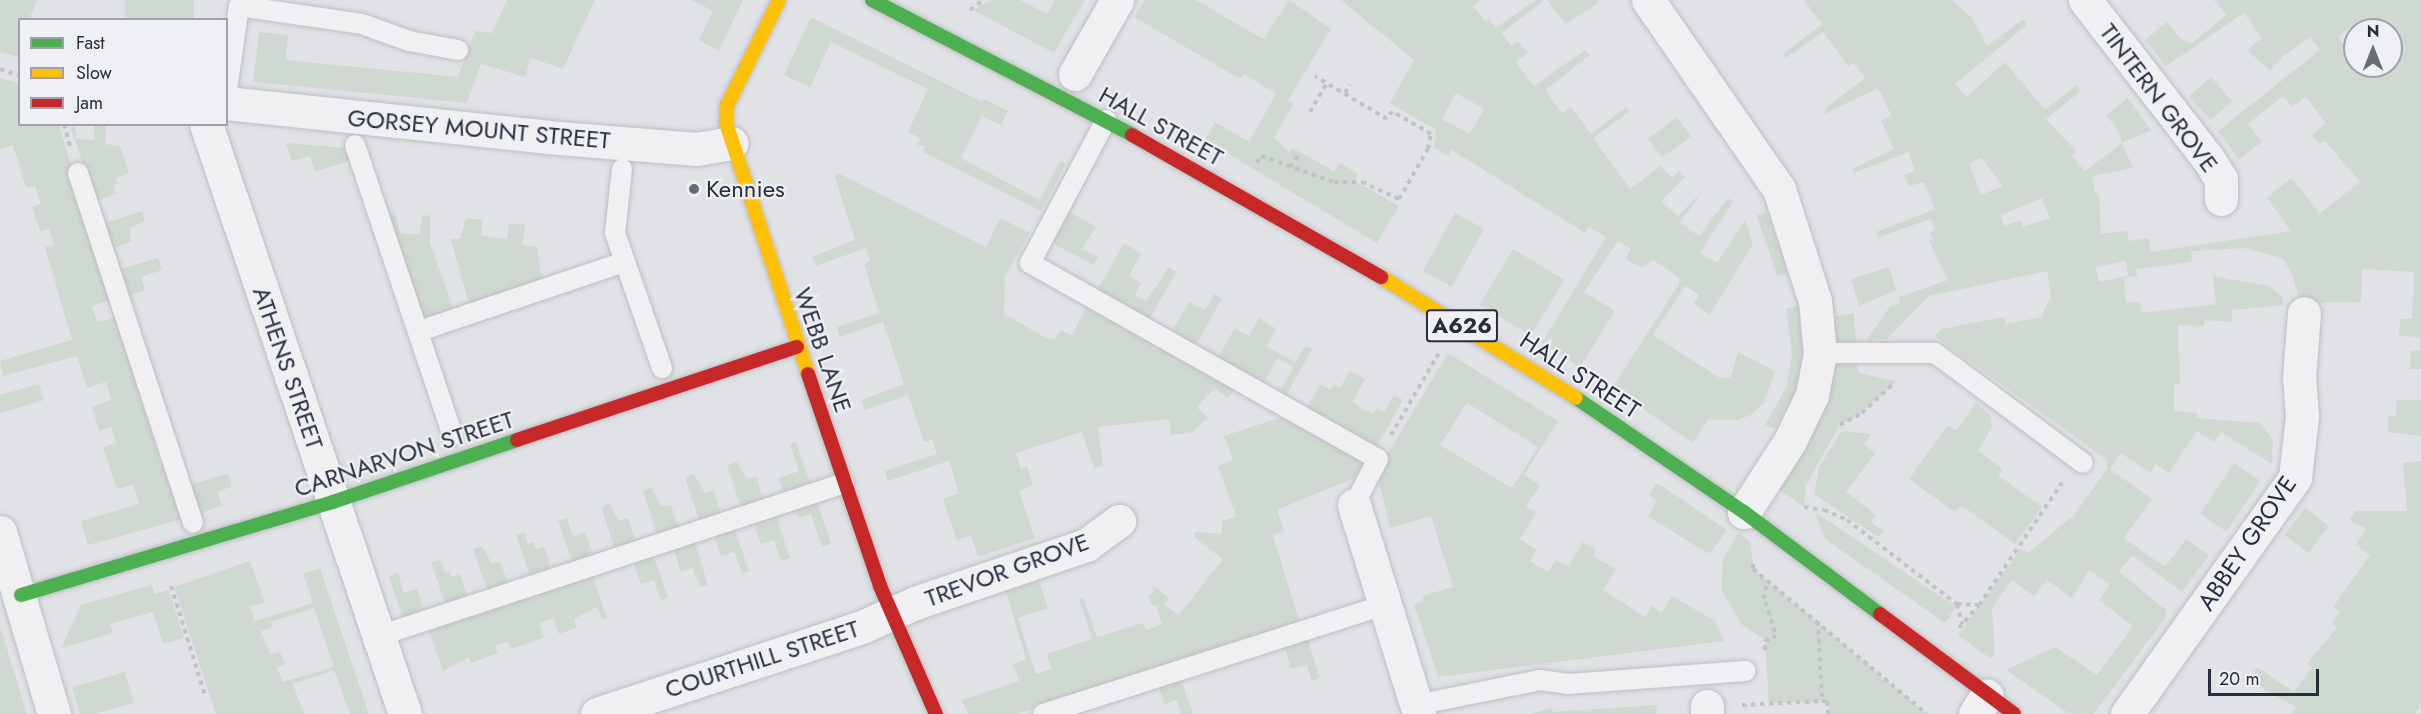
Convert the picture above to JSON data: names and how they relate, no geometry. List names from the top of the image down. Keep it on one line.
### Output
{"streets":{"street":["TINTERN GROVE","HALL STREET","GORSEY MOUNT STREET","A626","WEBB LANE","ATHENS STREET","CARNARVON STREET","ABBEY GROVE","TREVOR GROVE","COURTHILL STREET"]},"crossings":[["GORSEY MOUNT STREET","WEBB LANE"],["WEBB LANE","CARNARVON STREET"],["WEBB LANE","TREVOR GROVE"],["WEBB LANE","COURTHILL STREET"],["ATHENS STREET","CARNARVON STREET"],["TREVOR GROVE","COURTHILL STREET"]],"places":["Kennies"],"legend":["Fast","Slow","Jam"],"scale_bar":"20 m","north":"top"}
